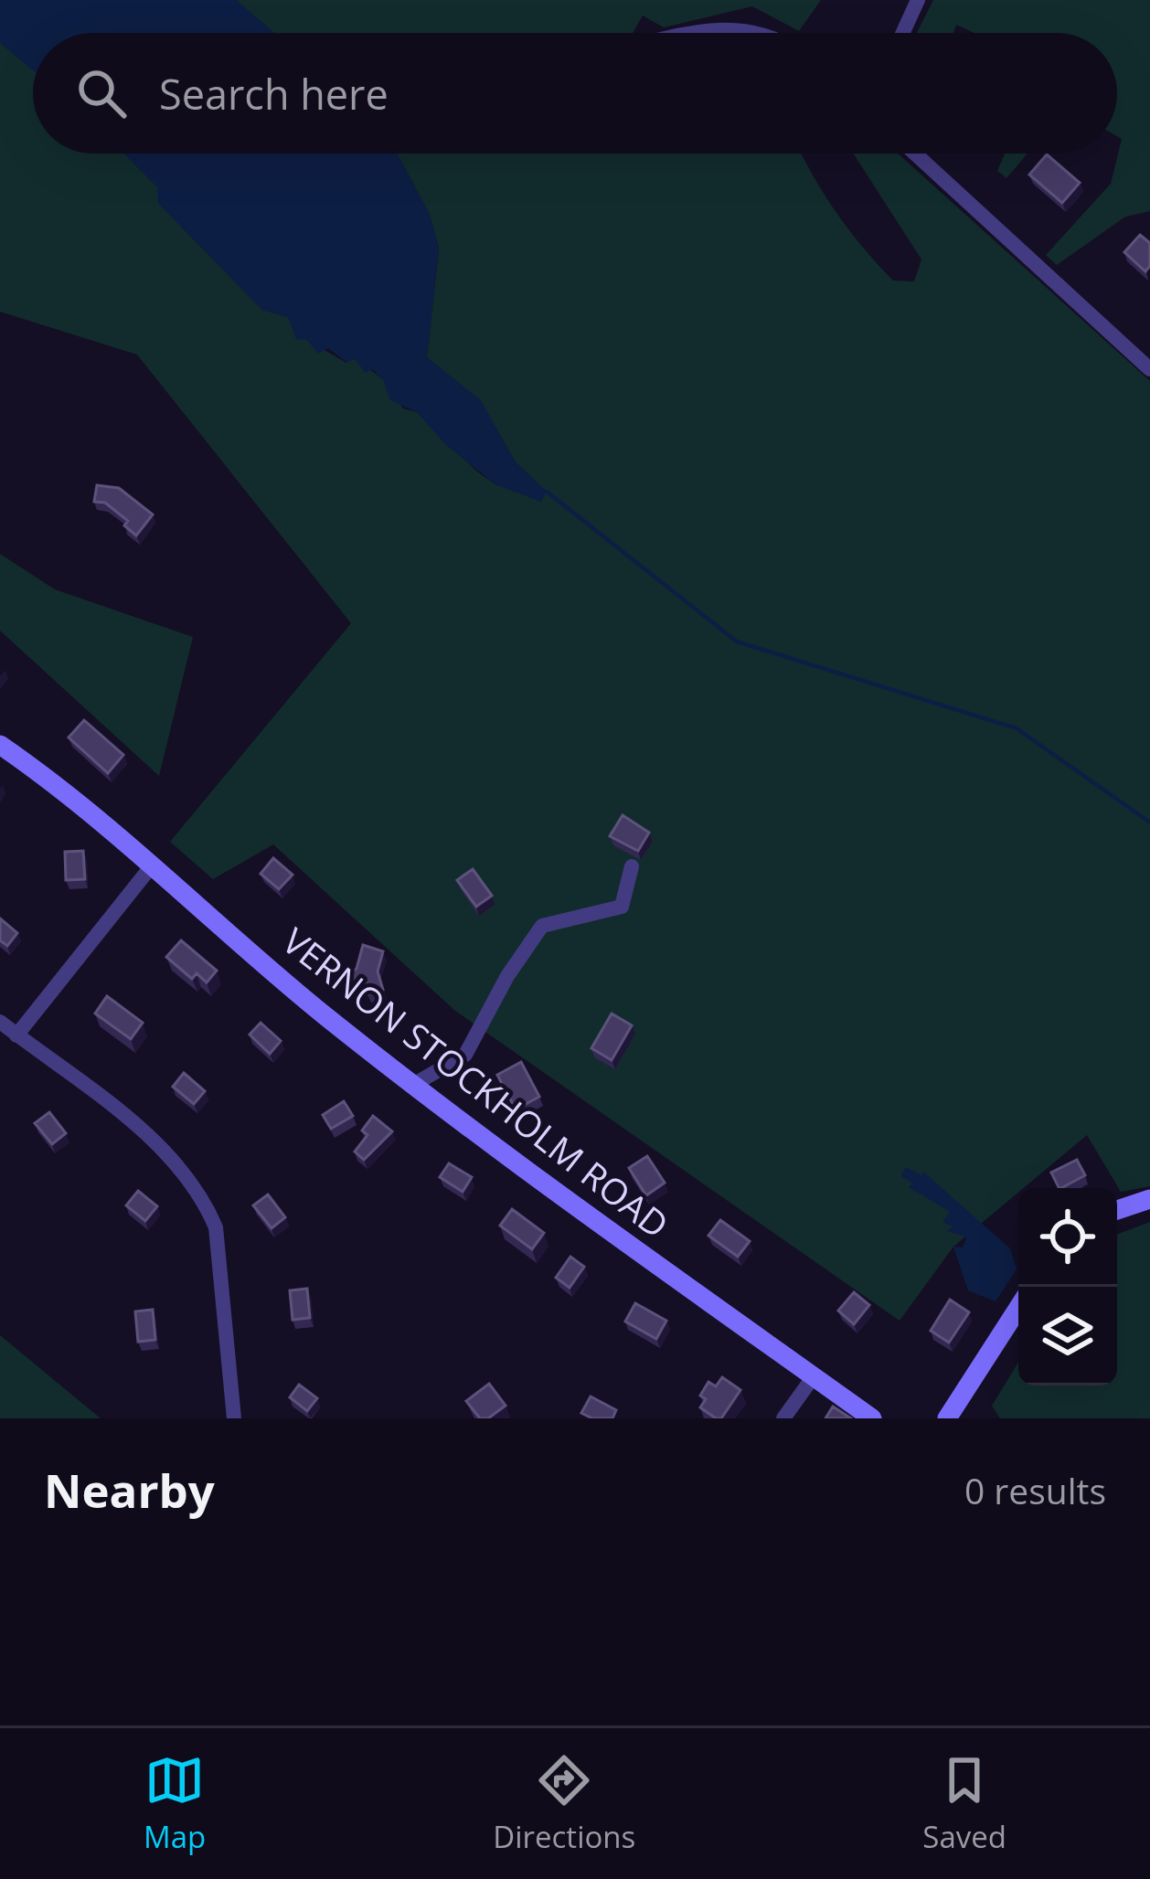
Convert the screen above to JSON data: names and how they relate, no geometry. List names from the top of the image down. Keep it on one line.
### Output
{"streets":{"main road":["VERNON STOCKHOLM ROAD"]},"page":{"search":"Search here","heading":["Nearby","0 results"],"nav":["Map","Directions","Saved"]}}
